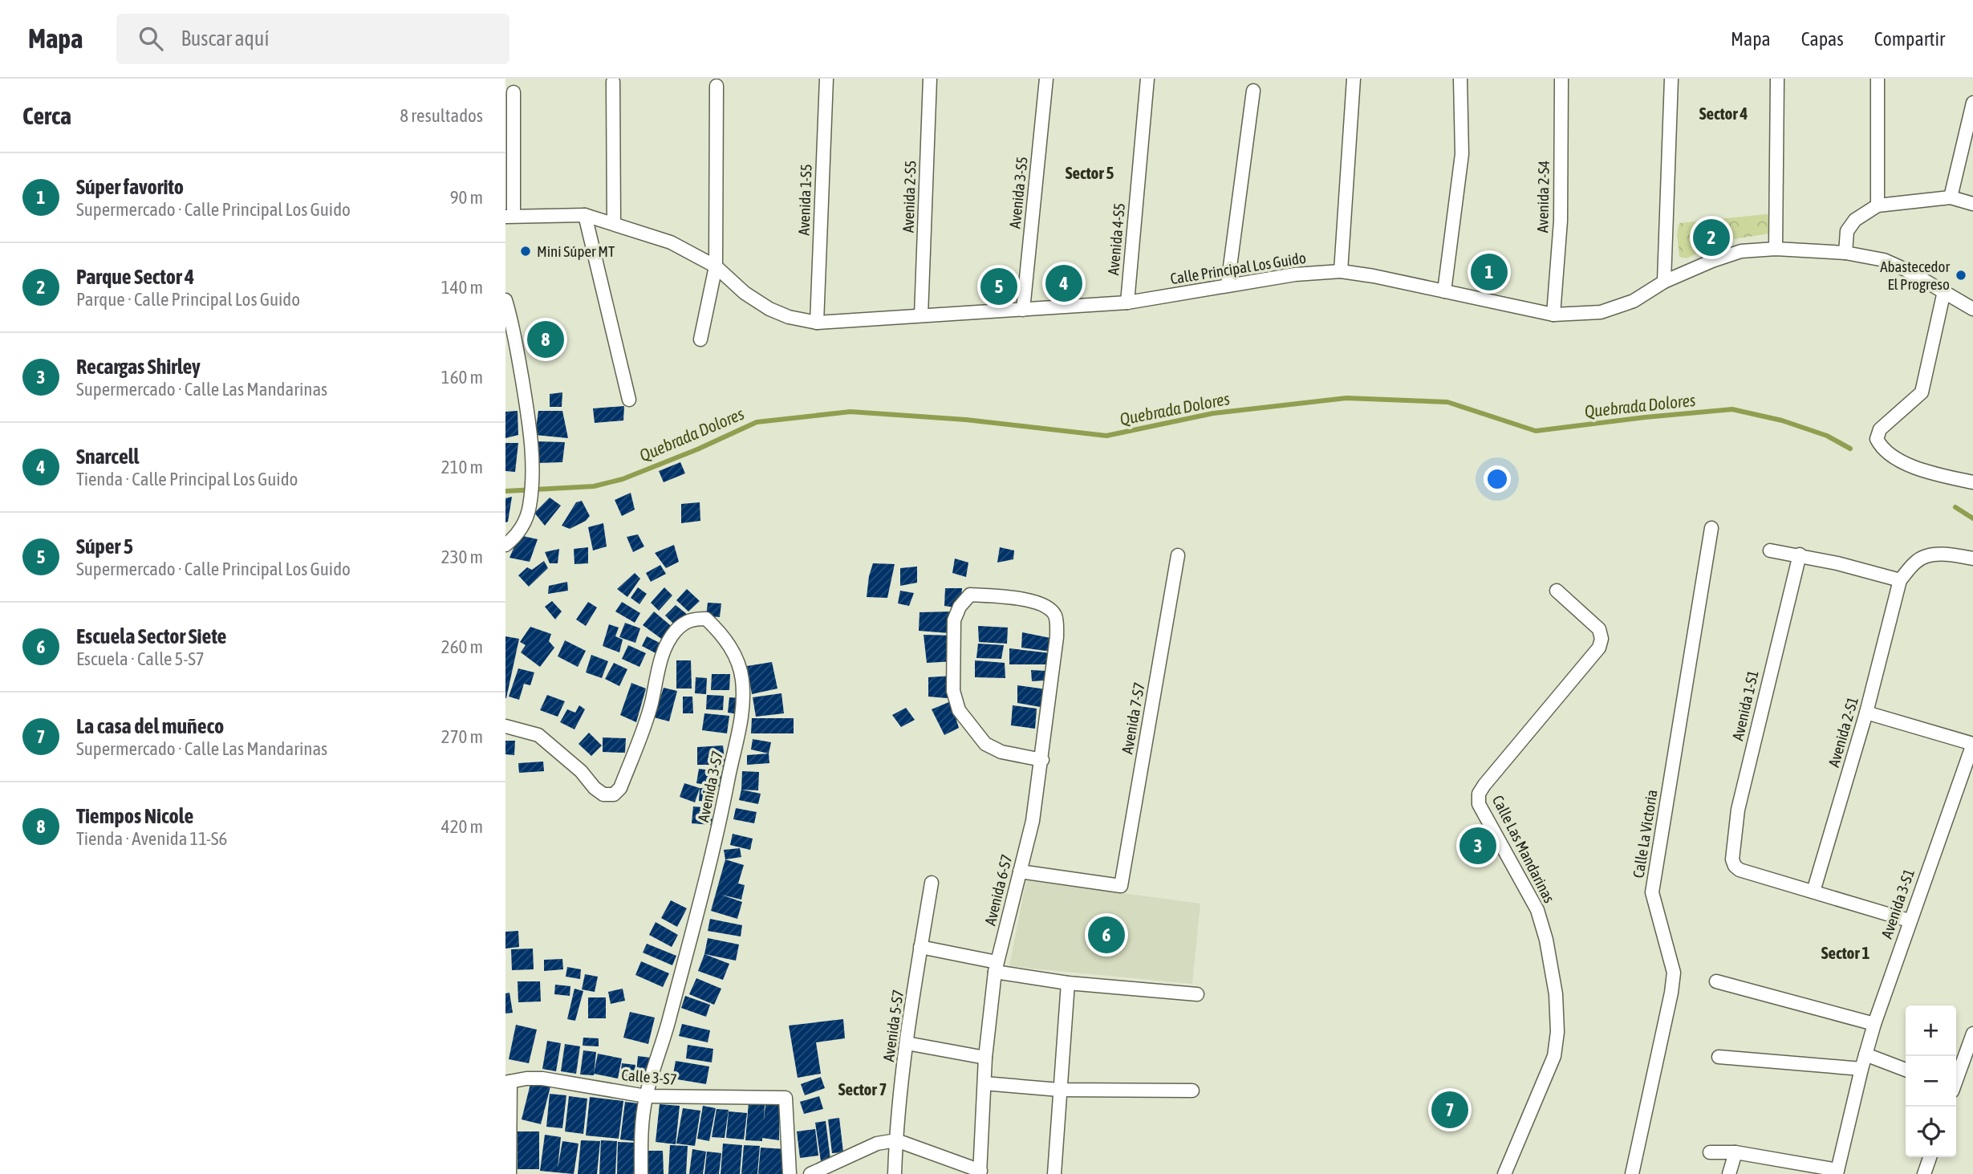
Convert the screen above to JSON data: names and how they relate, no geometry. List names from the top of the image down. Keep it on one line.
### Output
{"streets":{"street":["Avenida 3-S5","Avenida 2-S5","Avenida 2-S4","Avenida 1-S5","Avenida 4-S5","Calle Principal Los Guido","Avenida 1-S1","Avenida 7-S7","Avenida 2-S1","Avenida 3-S7","Calle La Victoria","Calle Las Mandarinas","Avenida 6-S7","Avenida 3-S1","Avenida 5-S7","Calle 3-S7"]},"crossings":[["Avenida 3-S5","Calle Principal Los Guido"],["Avenida 2-S5","Calle Principal Los Guido"],["Avenida 2-S4","Calle Principal Los Guido"],["Avenida 1-S5","Calle Principal Los Guido"],["Avenida 4-S5","Calle Principal Los Guido"],["Avenida 1-S1","Avenida 2-S1"],["Avenida 7-S7","Avenida 6-S7"],["Avenida 3-S7","Calle 3-S7"]],"districts":["Sector 4","Sector 5","Sector 1","Sector 7"],"water":["Quebrada Dolores"],"places":["Mini Súper MT","Abastecedor El Progreso"],"page":{"header":"Mapa","search":"Buscar aquí","nav":["Mapa","Capas","Compartir"],"heading":["Cerca","8 resultados"],"list":[{"mark":"1","name":"Súper favorito","note":"Supermercado · Calle Principal Los Guido","value":"90 m"},{"mark":"2","name":"Parque Sector 4","note":"Parque · Calle Principal Los Guido","value":"140 m"},{"mark":"3","name":"Recargas Shirley","note":"Supermercado · Calle Las Mandarinas","value":"160 m"},{"mark":"4","name":"Snarcell","note":"Tienda · Calle Principal Los Guido","value":"210 m"},{"mark":"5","name":"Súper 5","note":"Supermercado · Calle Principal Los Guido","value":"230 m"},{"mark":"6","name":"Escuela Sector Siete","note":"Escuela · Calle 5-S7","value":"260 m"},{"mark":"7","name":"La casa del muñeco","note":"Supermercado · Calle Las Mandarinas","value":"270 m"},{"mark":"8","name":"Tiempos Nicole","note":"Tienda · Avenida 11-S6","value":"420 m"}],"pins":["2","1","4","5","8","3","6","7"],"map_buttons":["+","−"]}}
